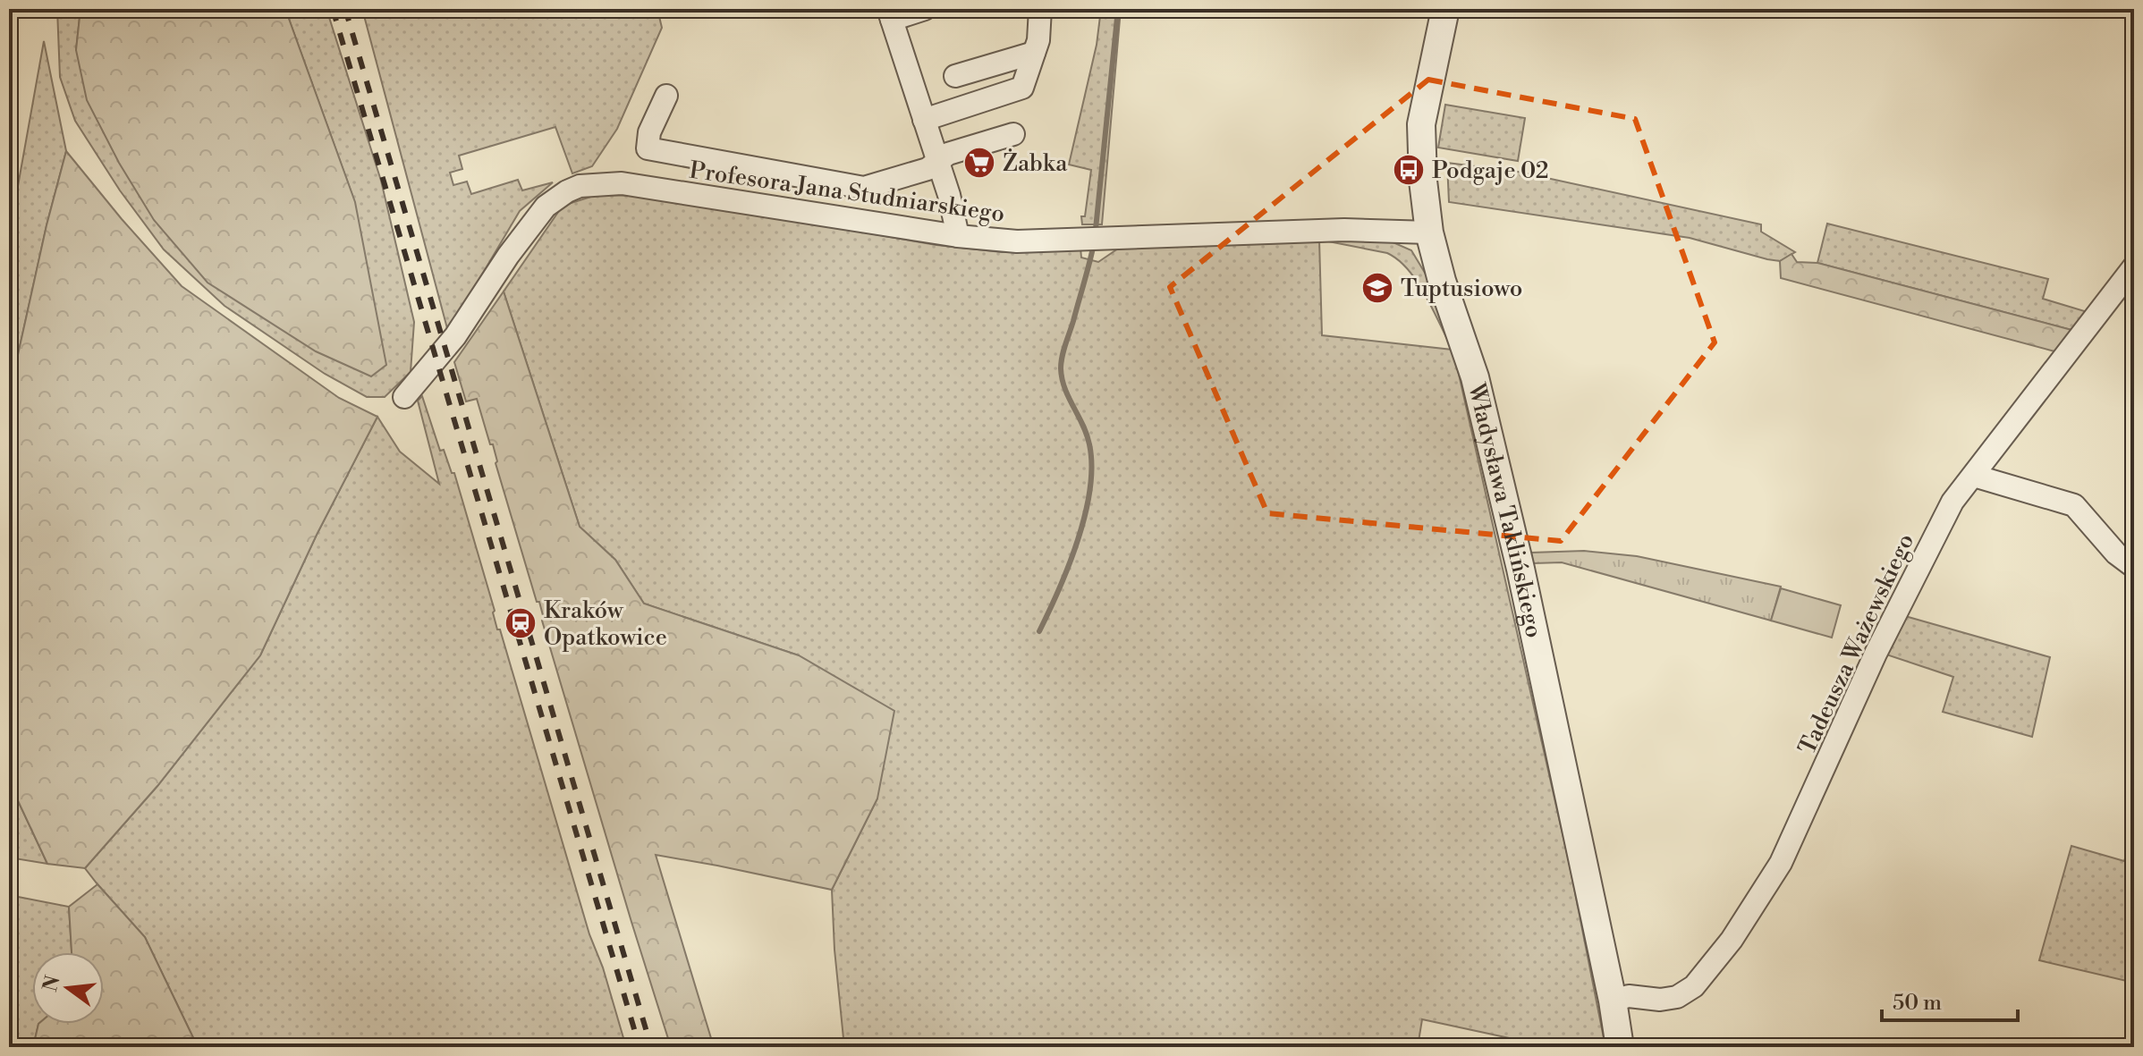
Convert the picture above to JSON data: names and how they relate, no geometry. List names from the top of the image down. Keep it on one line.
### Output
{"streets":{"street":["Profesora Jana Studniarskiego","Władysława Taklińskiego","Tadeusza Ważewskiego"]},"crossings":[["Profesora Jana Studniarskiego","Władysława Taklińskiego"],["Władysława Taklińskiego","Tadeusza Ważewskiego"]],"places":{"supermarket":["Żabka"],"bus stop":["Podgaje 02"],"school or university":["Tuptusiowo"],"station":["Kraków Opatkowice"]},"scale_bar":"50 m","north":"left"}
